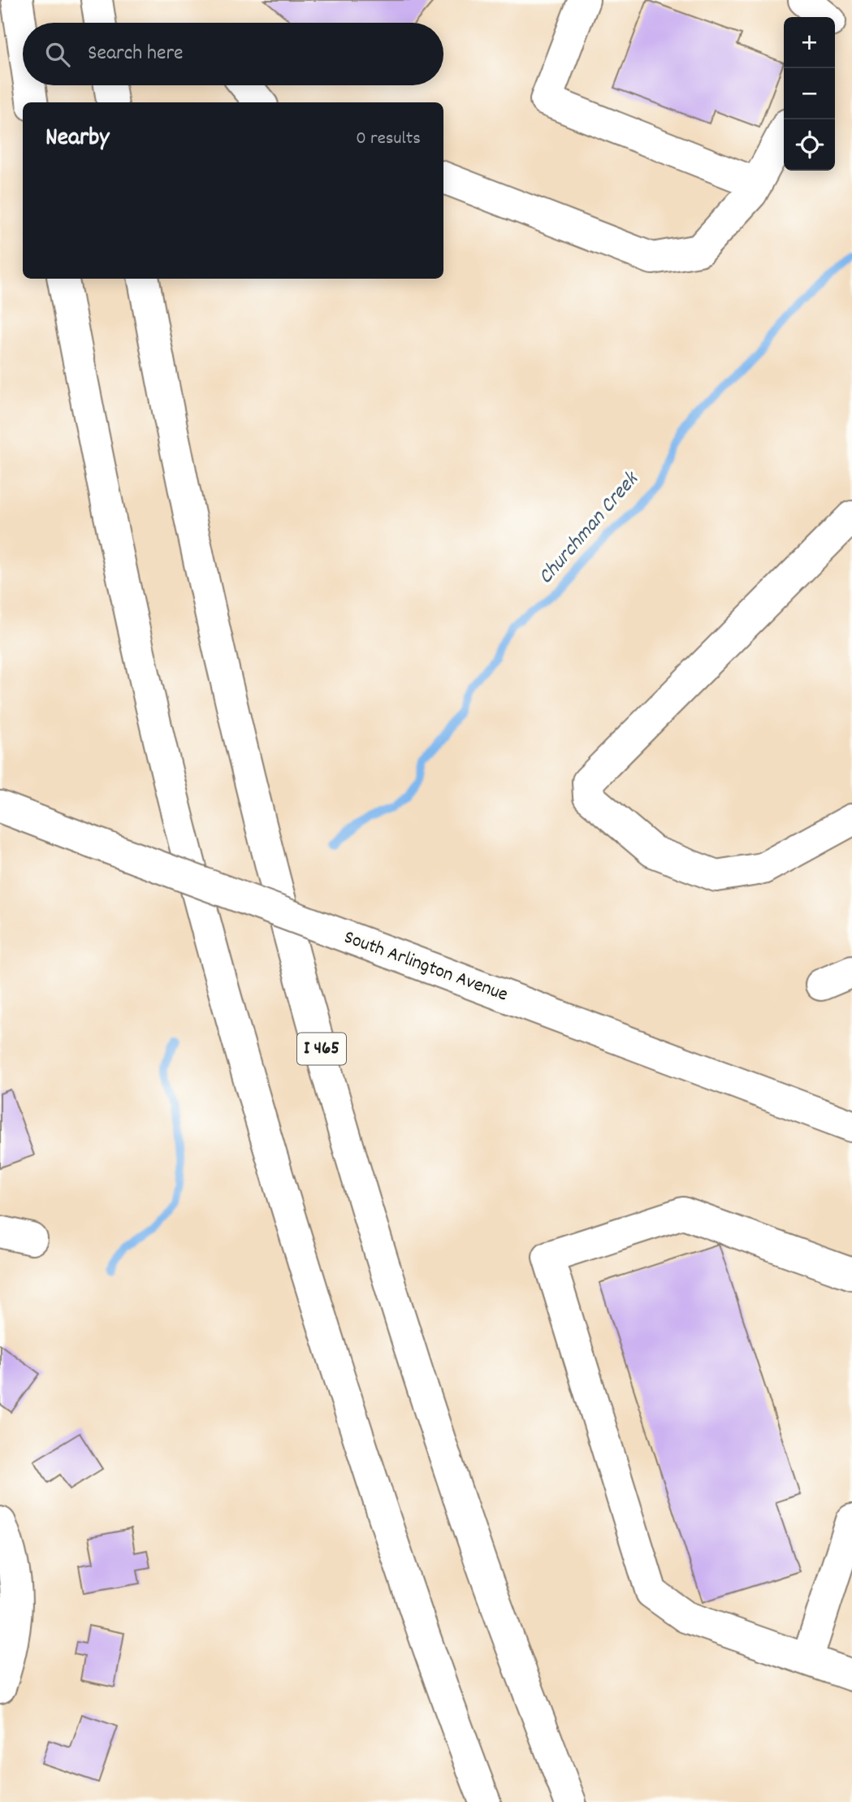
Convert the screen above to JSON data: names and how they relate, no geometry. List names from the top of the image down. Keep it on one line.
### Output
{"streets":{"main road":["South Arlington Avenue","I 465"]},"water":["Churchman Creek"],"page":{"map_buttons":["+","−"],"search":"Search here","heading":["Nearby","0 results"]}}
